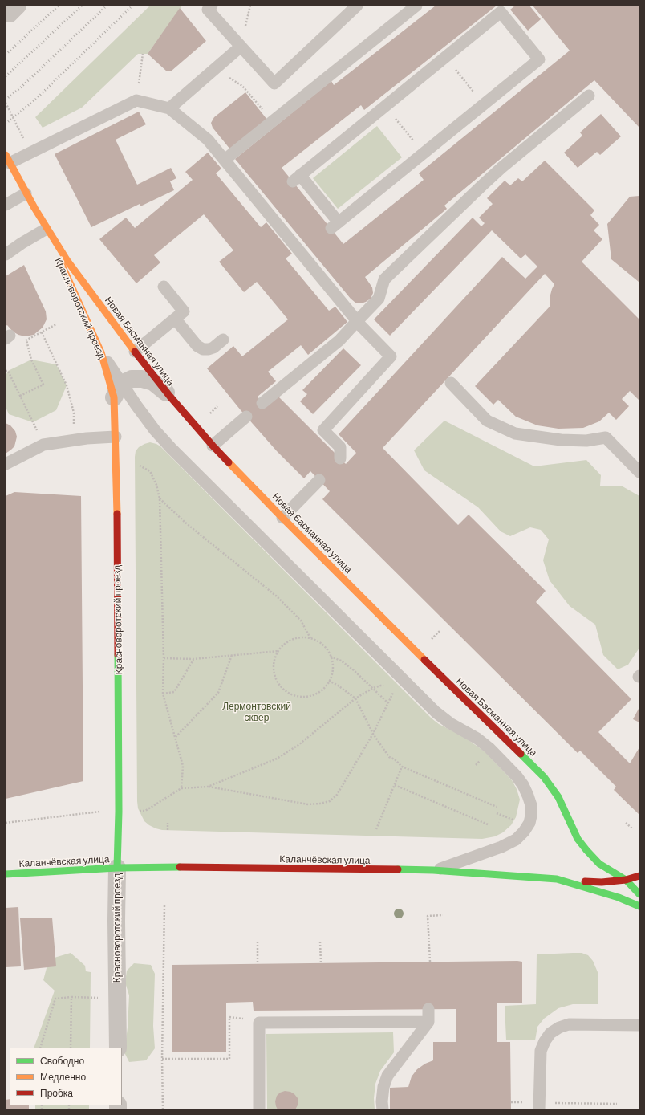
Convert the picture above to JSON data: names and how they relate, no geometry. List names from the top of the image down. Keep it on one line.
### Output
{"streets":{"main road":["Красноворотский проезд","Новая Басманная улица","Каланчёвская улица"]},"crossings":[["Красноворотский проезд","Новая Басманная улица"],["Красноворотский проезд","Каланчёвская улица"]],"parks":["Лермонтовский сквер"],"legend":["Свободно","Медленно","Пробка"]}
